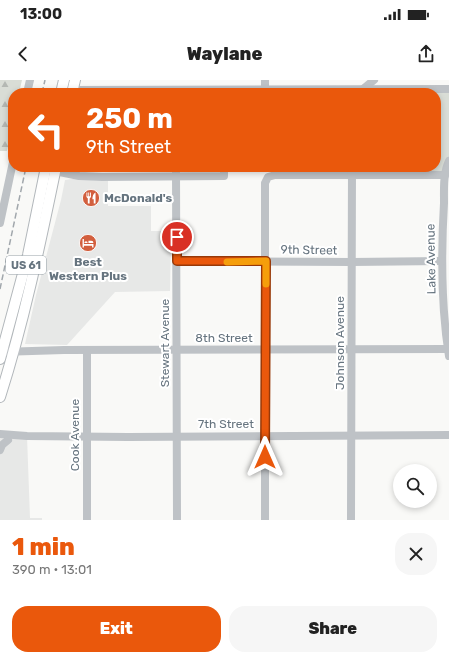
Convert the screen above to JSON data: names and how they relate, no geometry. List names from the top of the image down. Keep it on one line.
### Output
{"streets":{"main road":["US 61"],"street":["9th Street","Lake Avenue","8th Street","Stewart Avenue","Johnson Avenue","7th Street","Cook Avenue"]},"crossings":[["9th Street","Lake Avenue"],["9th Street","Stewart Avenue"],["9th Street","Johnson Avenue"],["Lake Avenue","8th Street"],["US 61","8th Street"],["8th Street","Stewart Avenue"],["8th Street","Johnson Avenue"],["8th Street","Cook Avenue"],["Stewart Avenue","7th Street"],["Johnson Avenue","7th Street"],["7th Street","Cook Avenue"]],"places":{"restaurant":["McDonald's"],"hotel":["Best Western Plus"]},"page":{"status":"13:00","header":"Waylane","turn":["250 m","9th Street"],"heading":["1 min","390 m · 13:01"],"buttons":["Exit","Share"]}}
